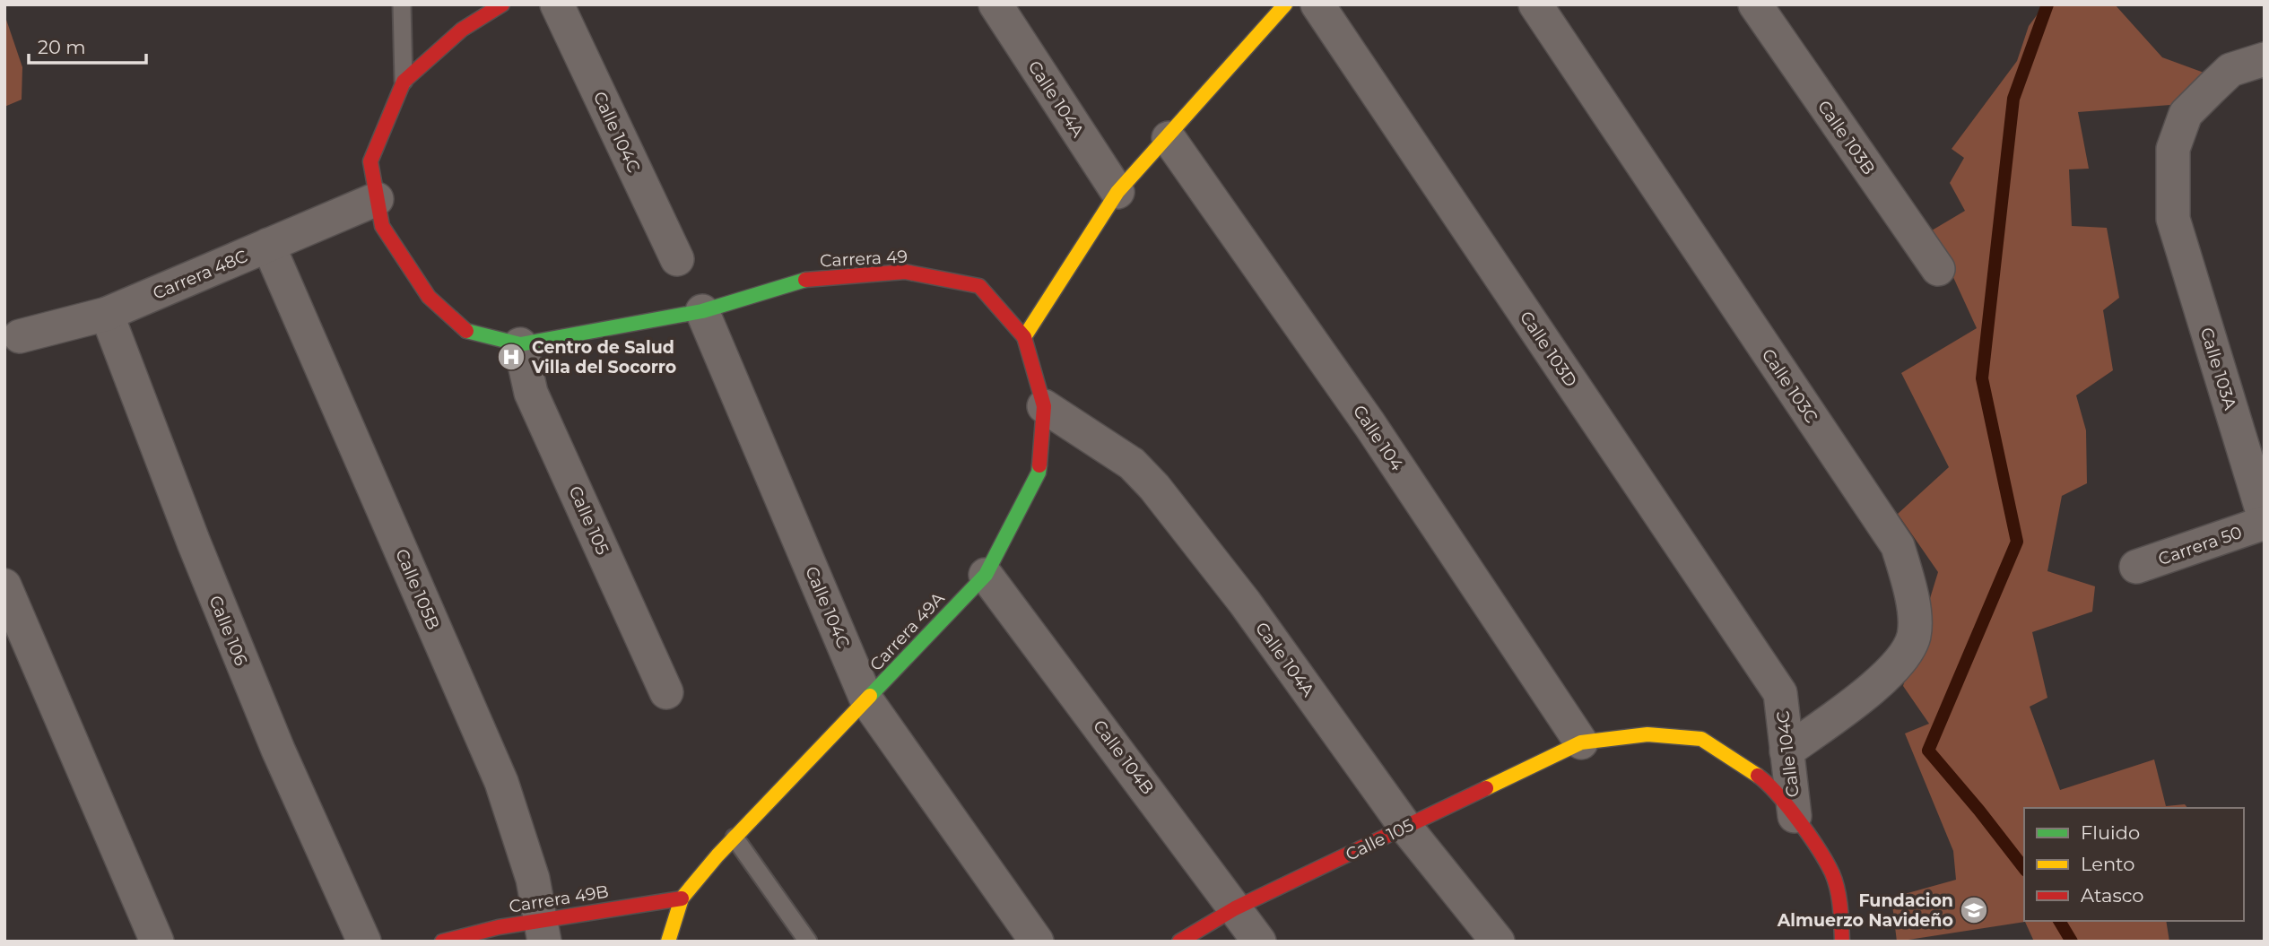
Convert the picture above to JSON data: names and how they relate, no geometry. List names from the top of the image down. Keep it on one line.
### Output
{"streets":{"street":["Calle 104A","Calle 104C","Calle 103B","Carrera 49","Carrera 48C","Calle 103D","Calle 103A","Calle 103C","Calle 104","Calle 105","Carrera 50","Calle 105B","Calle 106","Carrera 49A","Calle 104B","Carrera 49B"]},"crossings":[["Calle 104A","Calle 105"],["Calle 104A","Carrera 49A"],["Calle 104C","Carrera 49"],["Calle 104C","Calle 103D"],["Calle 104C","Calle 103C"],["Calle 104C","Calle 105"],["Calle 104C","Carrera 49A"],["Carrera 49","Carrera 48C"],["Carrera 49","Calle 105"],["Carrera 49","Carrera 49A"],["Carrera 48C","Calle 105B"],["Carrera 48C","Calle 106"],["Calle 103A","Carrera 50"],["Calle 104","Calle 105"],["Calle 105","Calle 104B"],["Calle 105B","Carrera 49B"],["Carrera 49A","Calle 104B"],["Carrera 49A","Carrera 49B"]],"places":{"hospital":["Centro de Salud Villa del Socorro"],"school or university":["Fundacion Almuerzo Navideño"]},"legend":["Fluido","Lento","Atasco"],"scale_bar":"20 m"}
